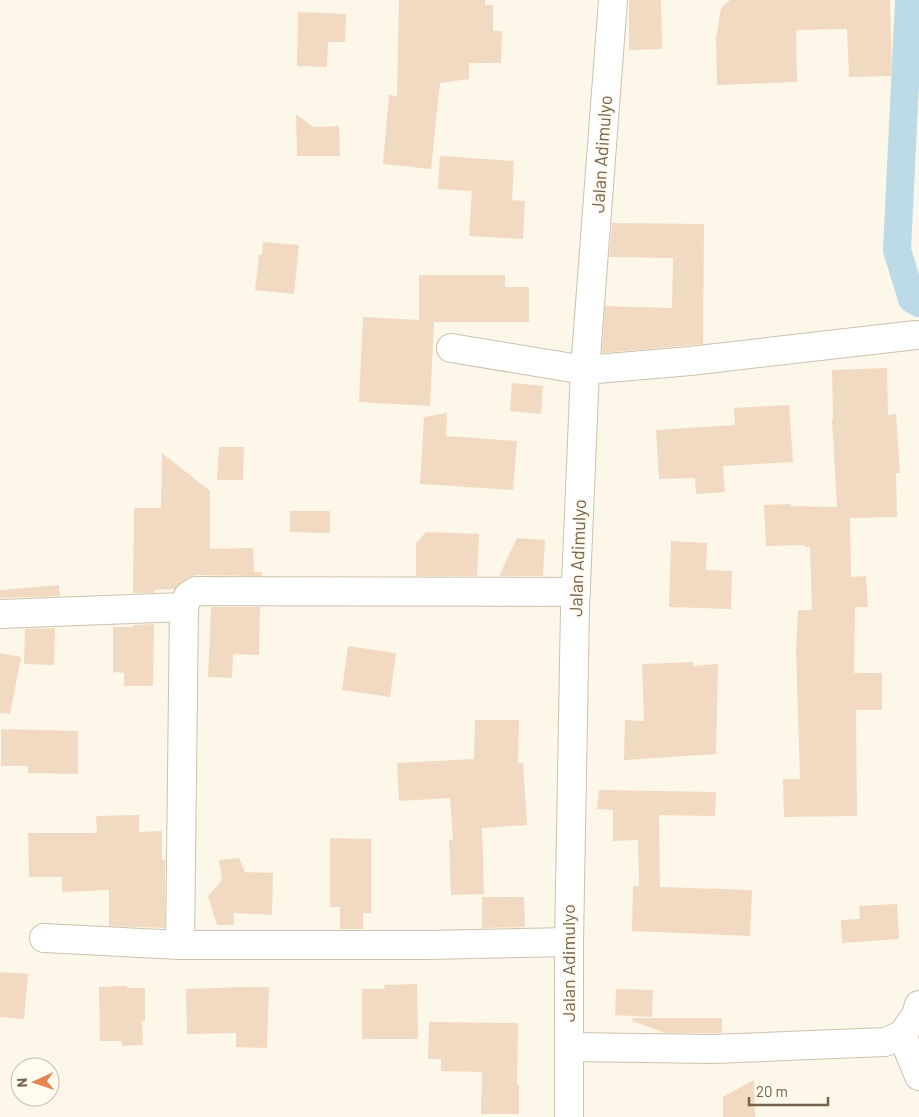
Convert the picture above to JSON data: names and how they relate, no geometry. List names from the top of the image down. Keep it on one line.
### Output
{"streets":{"street":["Jalan Adimulyo"]},"scale_bar":"20 m","north":"left"}
